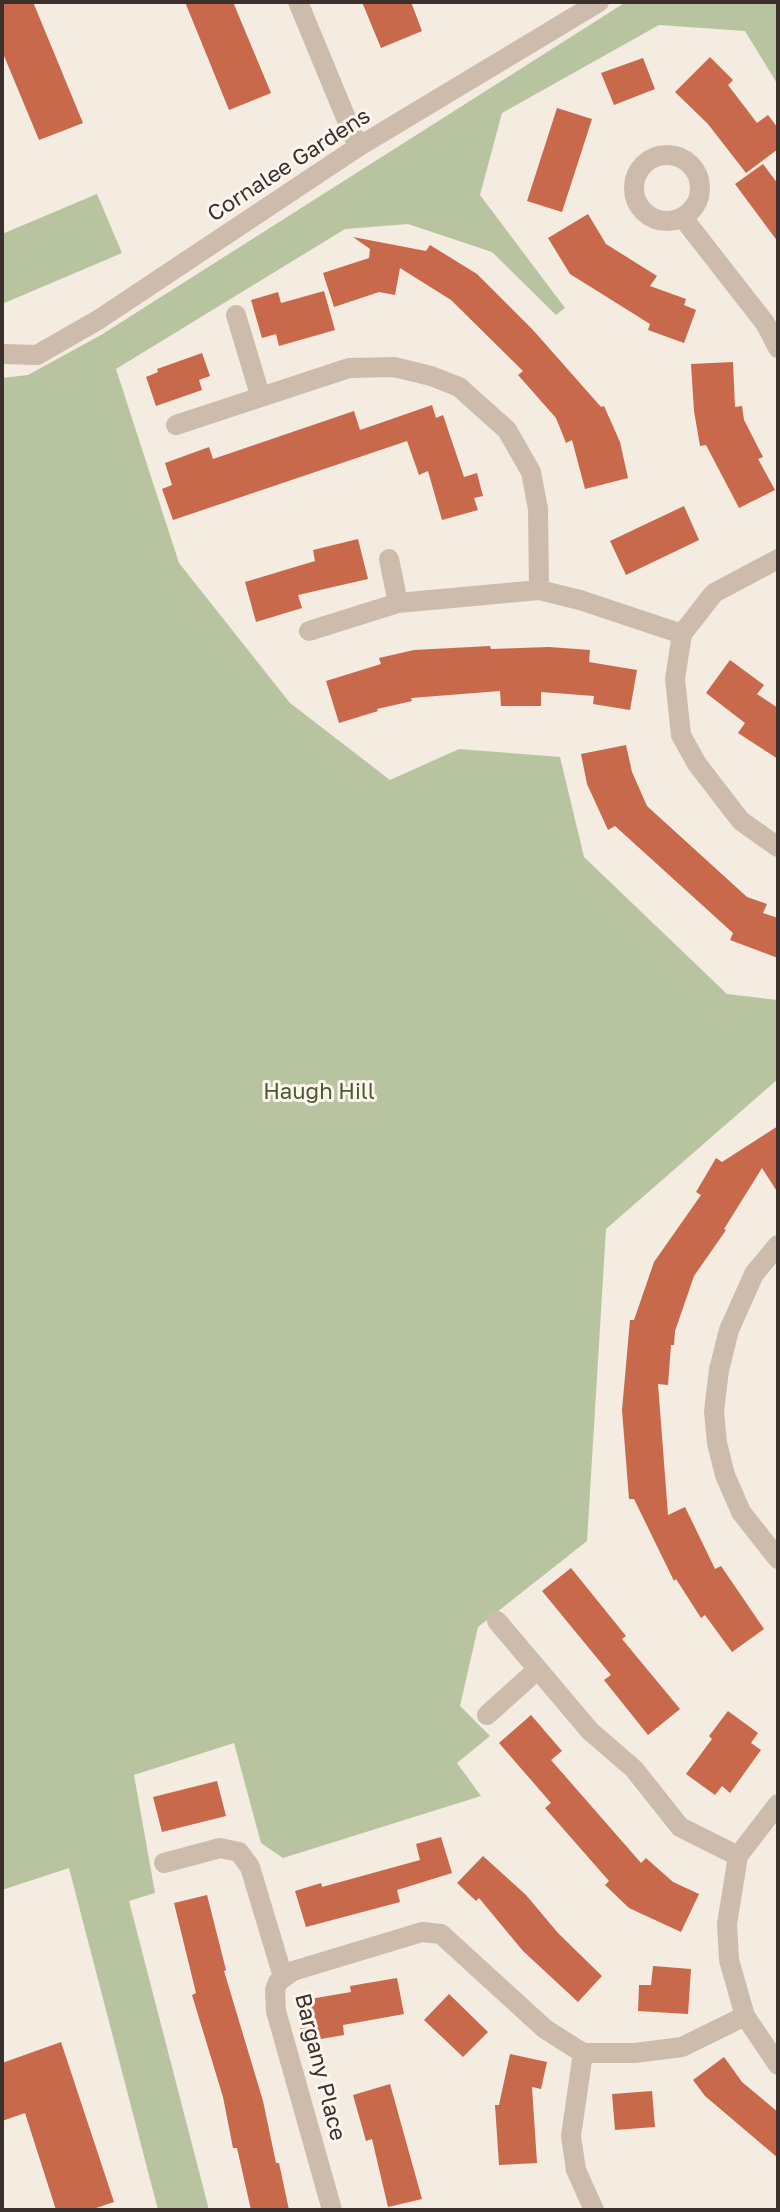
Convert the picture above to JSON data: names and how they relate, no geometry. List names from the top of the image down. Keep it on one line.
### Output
{"streets":{"street":["Cornalee Gardens","Bargany Place"]},"parks":["Haugh Hill"]}
